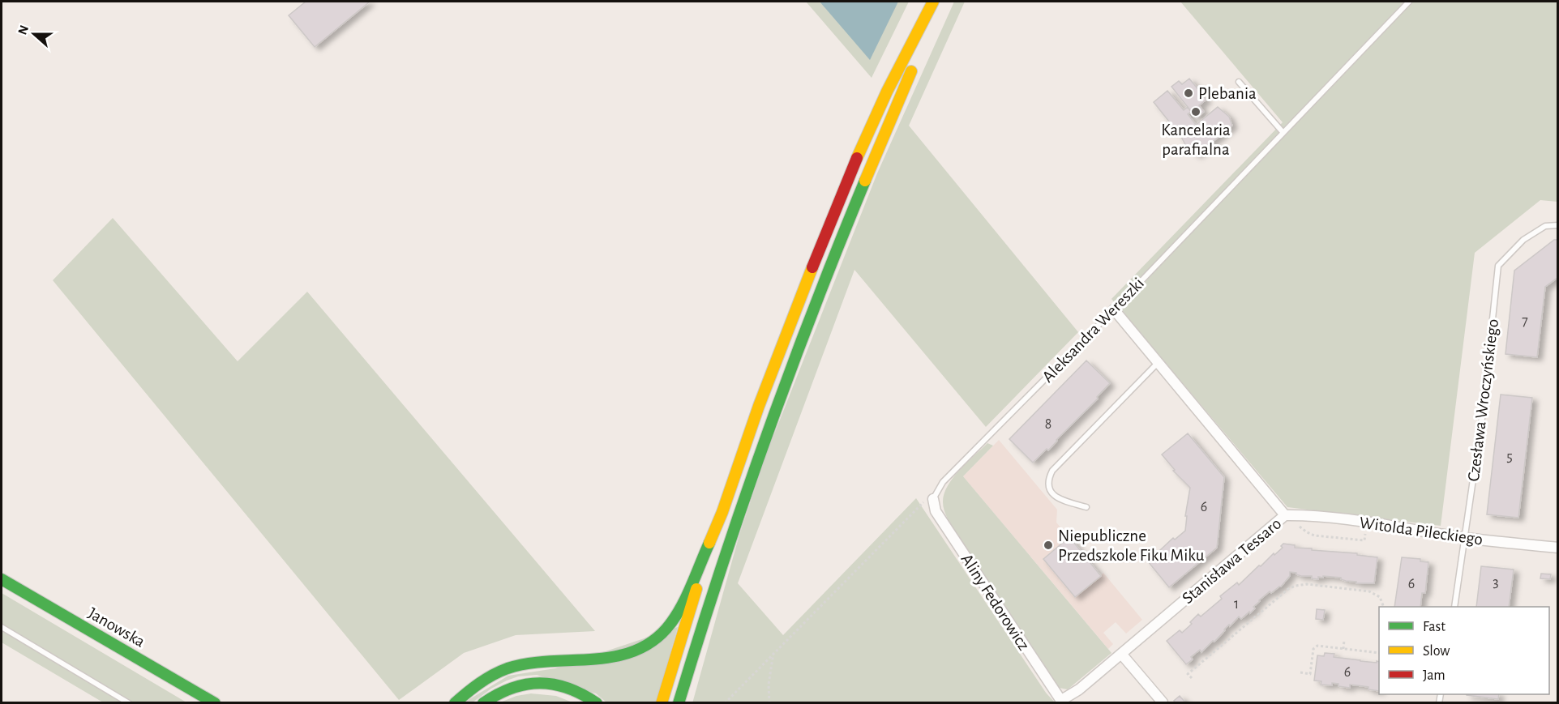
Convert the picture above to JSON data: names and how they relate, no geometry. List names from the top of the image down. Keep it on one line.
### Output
{"streets":{"main road":["Janowska"],"street":["Witolda Pileckiego","Stanisława Tessaro","Aliny Fedorowicz"],"lane":["Aleksandra Wereszki","Czesława Wroczyńskiego"]},"crossings":[["Aleksandra Wereszki","Stanisława Tessaro"],["Aleksandra Wereszki","Aliny Fedorowicz"],["Czesława Wroczyńskiego","Witolda Pileckiego"],["Witolda Pileckiego","Stanisława Tessaro"],["Stanisława Tessaro","Aliny Fedorowicz"]],"places":["Plebania","Kancelaria parafialna","Niepubliczne Przedszkole Fiku Miku"],"house_numbers":["7","8","5","6","3","6","1","6"],"legend":["Fast","Slow","Jam"],"north":"left"}
